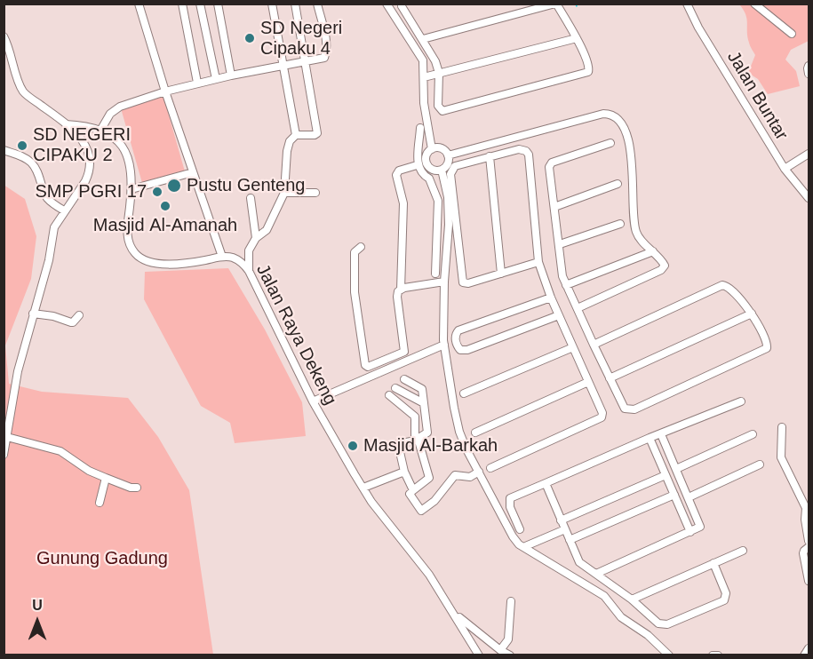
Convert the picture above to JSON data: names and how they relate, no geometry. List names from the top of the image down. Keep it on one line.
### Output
{"streets":{"street":["Jalan Buntar","Jalan Raya Dekeng"]},"parks":["Gunung Gadung"],"places":["SD Negeri Cipaku 4","SD NEGERI CIPAKU 2","Pustu Genteng","SMP PGRI 17","Masjid Al-Amanah","Masjid Al-Barkah"],"north":"top"}
